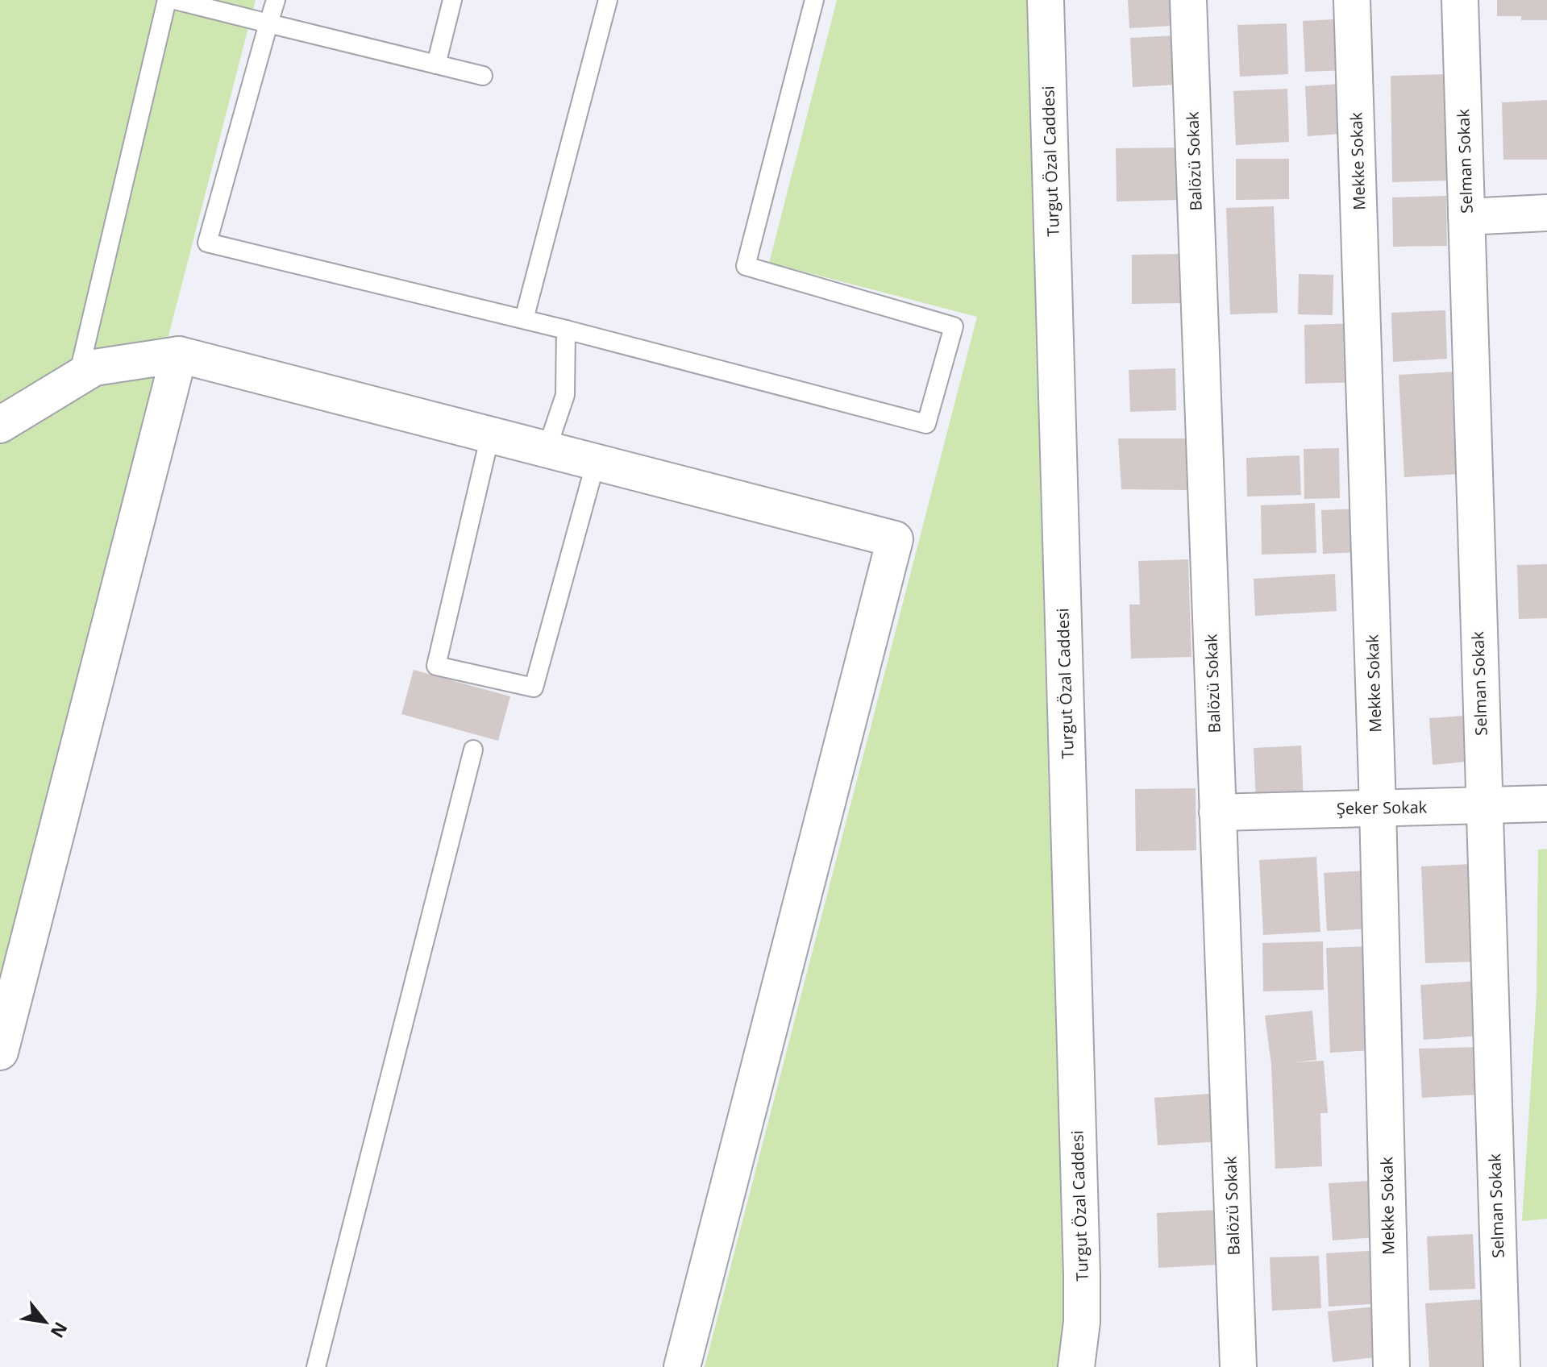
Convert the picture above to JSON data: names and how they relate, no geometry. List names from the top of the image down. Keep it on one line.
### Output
{"streets":{"street":["Turgut Özal Caddesi","Balözü Sokak","Mekke Sokak","Selman Sokak","Şeker Sokak"]},"crossings":[["Balözü Sokak","Şeker Sokak"],["Mekke Sokak","Şeker Sokak"],["Selman Sokak","Şeker Sokak"]],"north":"bottom right"}
